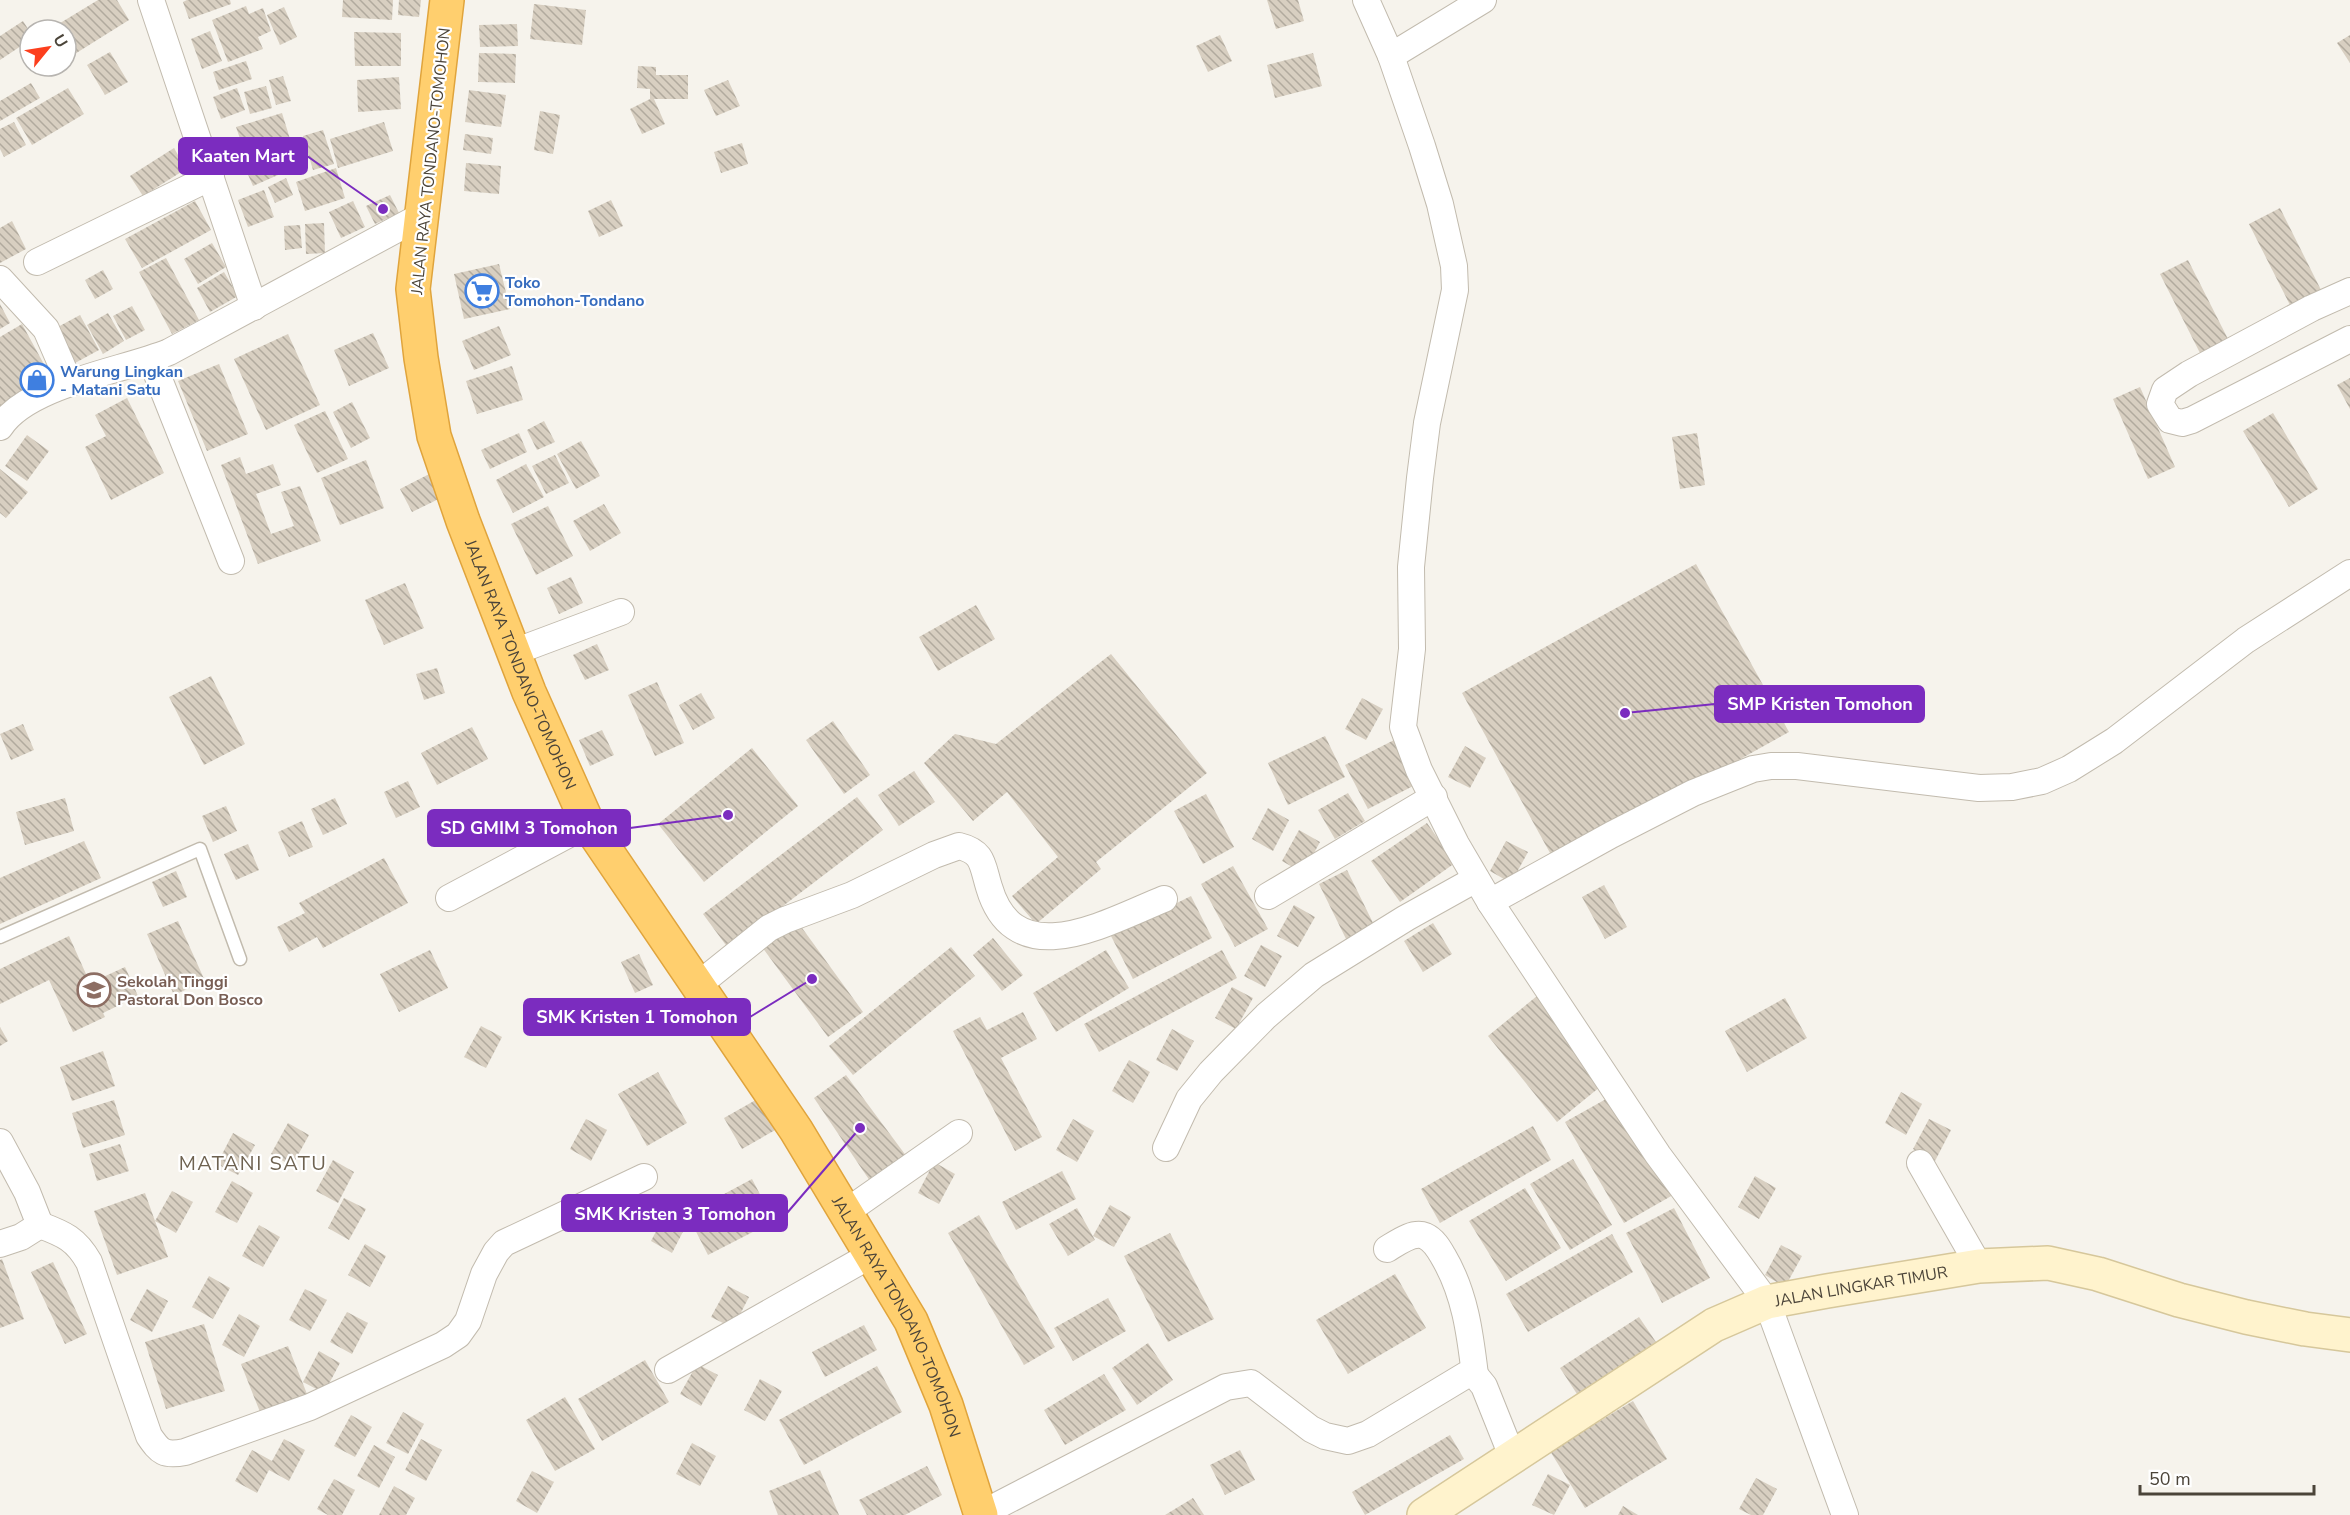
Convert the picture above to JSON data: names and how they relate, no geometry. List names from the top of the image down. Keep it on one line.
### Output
{"streets":{"highway":["JALAN RAYA TONDANO-TOMOHON"],"main road":["JALAN LINGKAR TIMUR"]},"districts":["MATANI SATU"],"places":{"other":["Kaaten Mart","SMP Kristen Tomohon","SD GMIM 3 Tomohon","SMK Kristen 1 Tomohon","SMK Kristen 3 Tomohon"],"supermarket":["Toko Tomohon-Tondano"],"shop":["Warung Lingkan - Matani Satu"],"school or university":["Sekolah Tinggi Pastoral Don Bosco"]},"scale_bar":"50 m","north":"top right"}
